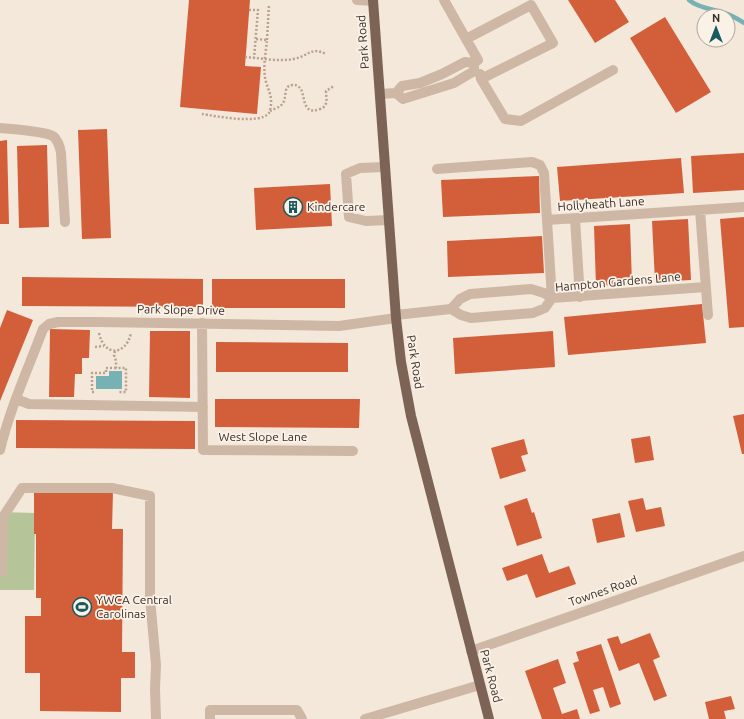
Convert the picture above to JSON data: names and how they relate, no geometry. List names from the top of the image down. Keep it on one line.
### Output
{"streets":{"main road":["Park Road"],"street":["Hollyheath Lane","Hampton Gardens Lane","Park Slope Drive","West Slope Lane","Townes Road"]},"crossings":[["Park Road","Park Slope Drive"],["Park Road","Townes Road"],["Park Slope Drive","West Slope Lane"]],"places":{"building":["Kindercare"],"sports":["YWCA Central Carolinas"]},"north":"top"}
